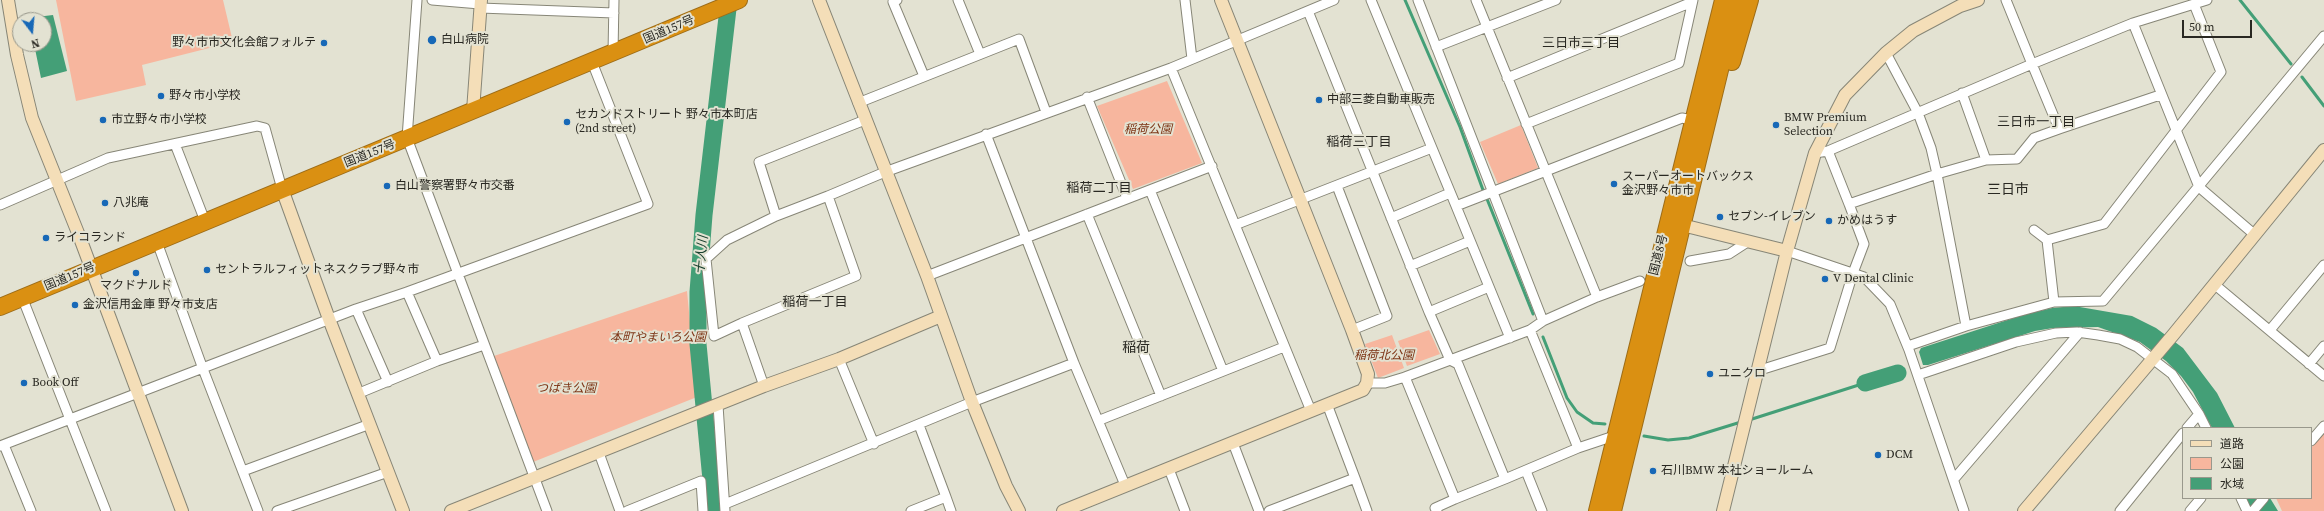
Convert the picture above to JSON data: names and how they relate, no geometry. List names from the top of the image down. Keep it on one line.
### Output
{"streets":{"highway":["国道157号","国道8号"]},"districts":["三日市三丁目","三日市一丁目","稲荷三丁目","稲荷二丁目","三日市","稲荷一丁目","稲荷"],"water":["十人川"],"parks":["稲荷公園","本町やまいろ公園","稲荷北公園","つばき公園"],"places":["白山病院","野々市市文化会館フォルテ","野々市小学校","中部三菱自動車販売","市立野々市小学校","セカンドストリート 野々市本町店 (2nd street)","BMW Premium Selection","スーパーオートバックス 金沢野々市市","白山警察署野々市交番","八兆庵","セブン-イレブン","かめはうす","ライコランド","セントラルフィットネスクラブ野々市","マクドナルド","V Dental Clinic","金沢信用金庫 野々市支店","ユニクロ","Book Off","DCM","石川BMW 本社ショールーム"],"legend":["道路","公園","水域"],"scale_bar":"50 m","north":"bottom"}
